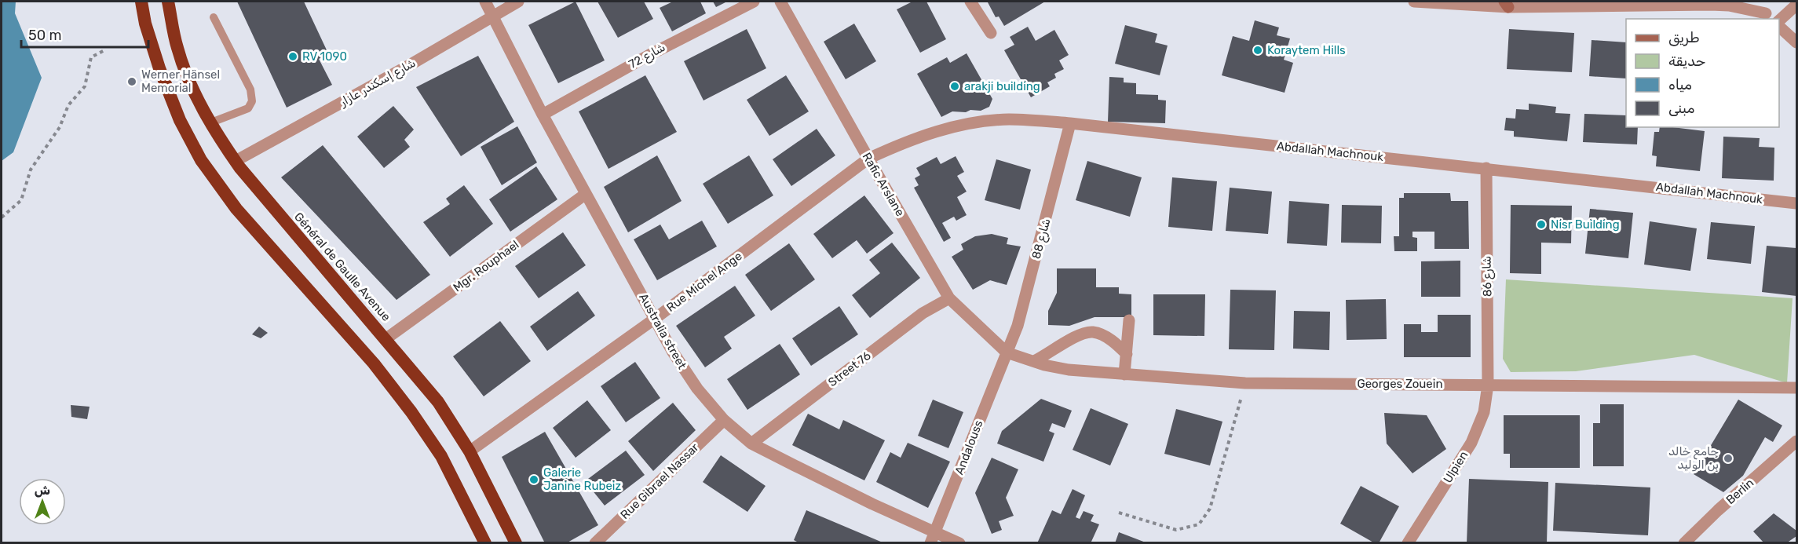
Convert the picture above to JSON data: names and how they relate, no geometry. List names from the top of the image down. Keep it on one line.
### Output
{"streets":{"highway":["Général de Gaulle Avenue"],"street":["شارع 72","شارع إسكندر عازار","Abdallah Machnouk","Rafic Arslane","شارع 88","Mgr. Rouphael","شارع 86","Rue Michel Ange","Australia street","Street 76","Georges Zouein","Andalouss","Ulpien","Rue Gibrael Nassar","Berlin"]},"crossings":[["شارع 72","Australia street"],["شارع إسكندر عازار","Général de Gaulle Avenue"],["شارع إسكندر عازار","Australia street"],["Abdallah Machnouk","Rafic Arslane"],["Abdallah Machnouk","شارع 88"],["Abdallah Machnouk","شارع 86"],["Abdallah Machnouk","Rue Michel Ange"],["Rafic Arslane","شارع 88"],["Rafic Arslane","Rue Michel Ange"],["Rafic Arslane","Street 76"],["Rafic Arslane","Georges Zouein"],["Rafic Arslane","Andalouss"],["شارع 88","Georges Zouein"],["شارع 88","Andalouss"],["Mgr. Rouphael","Général de Gaulle Avenue"],["Mgr. Rouphael","Australia street"],["Général de Gaulle Avenue","Rue Michel Ange"],["شارع 86","Georges Zouein"],["شارع 86","Ulpien"],["Rue Michel Ange","Australia street"],["Australia street","Street 76"],["Australia street","Andalouss"],["Australia street","Rue Gibrael Nassar"],["Georges Zouein","Andalouss"],["Georges Zouein","Ulpien"]],"places":["Koraytem Hills","RV 1090","Werner Hänsel Memorial","arakji building","Nisr Building","جامع خالد بن الوليد","Galerie Janine Rubeiz"],"legend":["طريق","حديقة","مياه","مبنى"],"scale_bar":"50 m","north":"top"}
